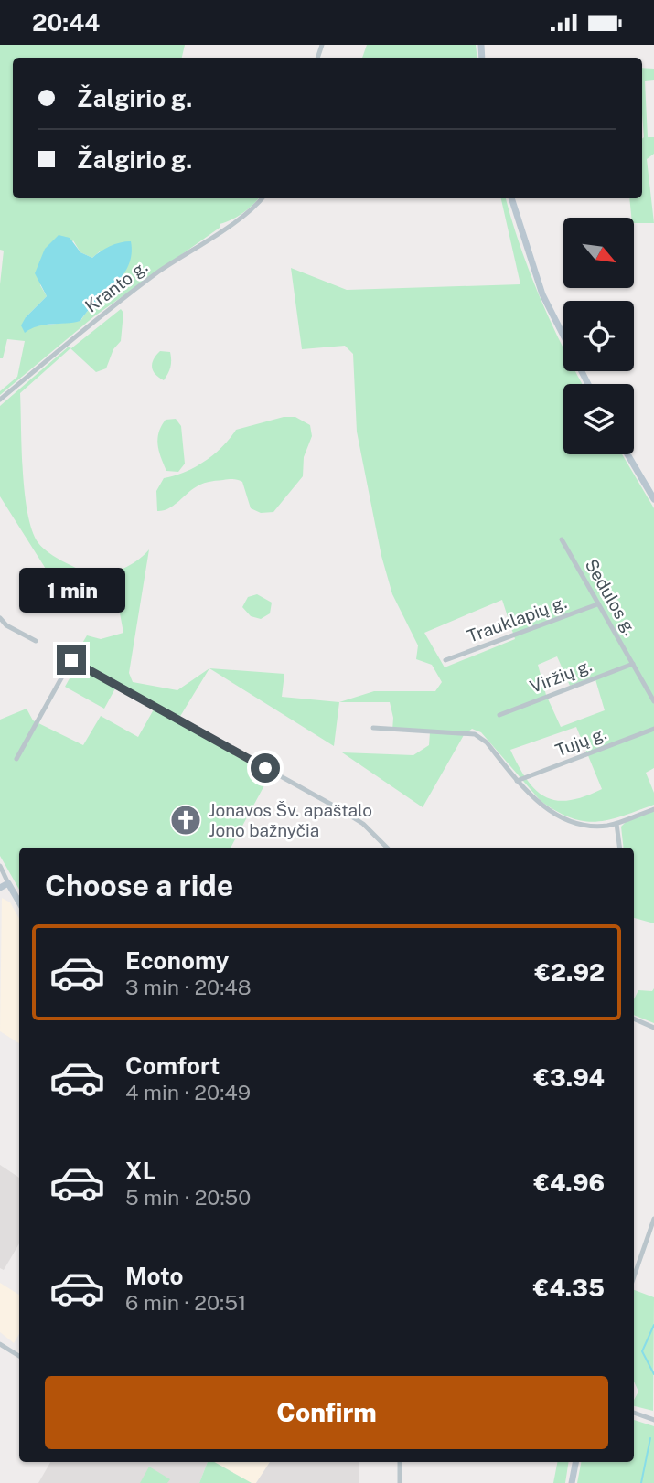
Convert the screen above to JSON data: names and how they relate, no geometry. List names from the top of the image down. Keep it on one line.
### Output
{"streets":{"street":["Kranto g.","Sedulos g.","Trauklapių g.","Viržių g.","Tujų g."]},"crossings":[["Sedulos g.","Trauklapių g."],["Sedulos g.","Viržių g."]],"places":{"church":["Jonavos Šv. apaštalo Jono bažnyčia"]},"north":"bottom right","page":{"status":"20:44","banner":["Žalgirio g.","Žalgirio g."],"bubble":"1 min","heading":"Choose a ride","list":[{"name":"Economy","note":"3 min · 20:48","value":"€2.92"},{"name":"Comfort","note":"4 min · 20:49","value":"€3.94"},{"name":"XL","note":"5 min · 20:50","value":"€4.96"},{"name":"Moto","note":"6 min · 20:51","value":"€4.35"}],"buttons":"Confirm"}}
